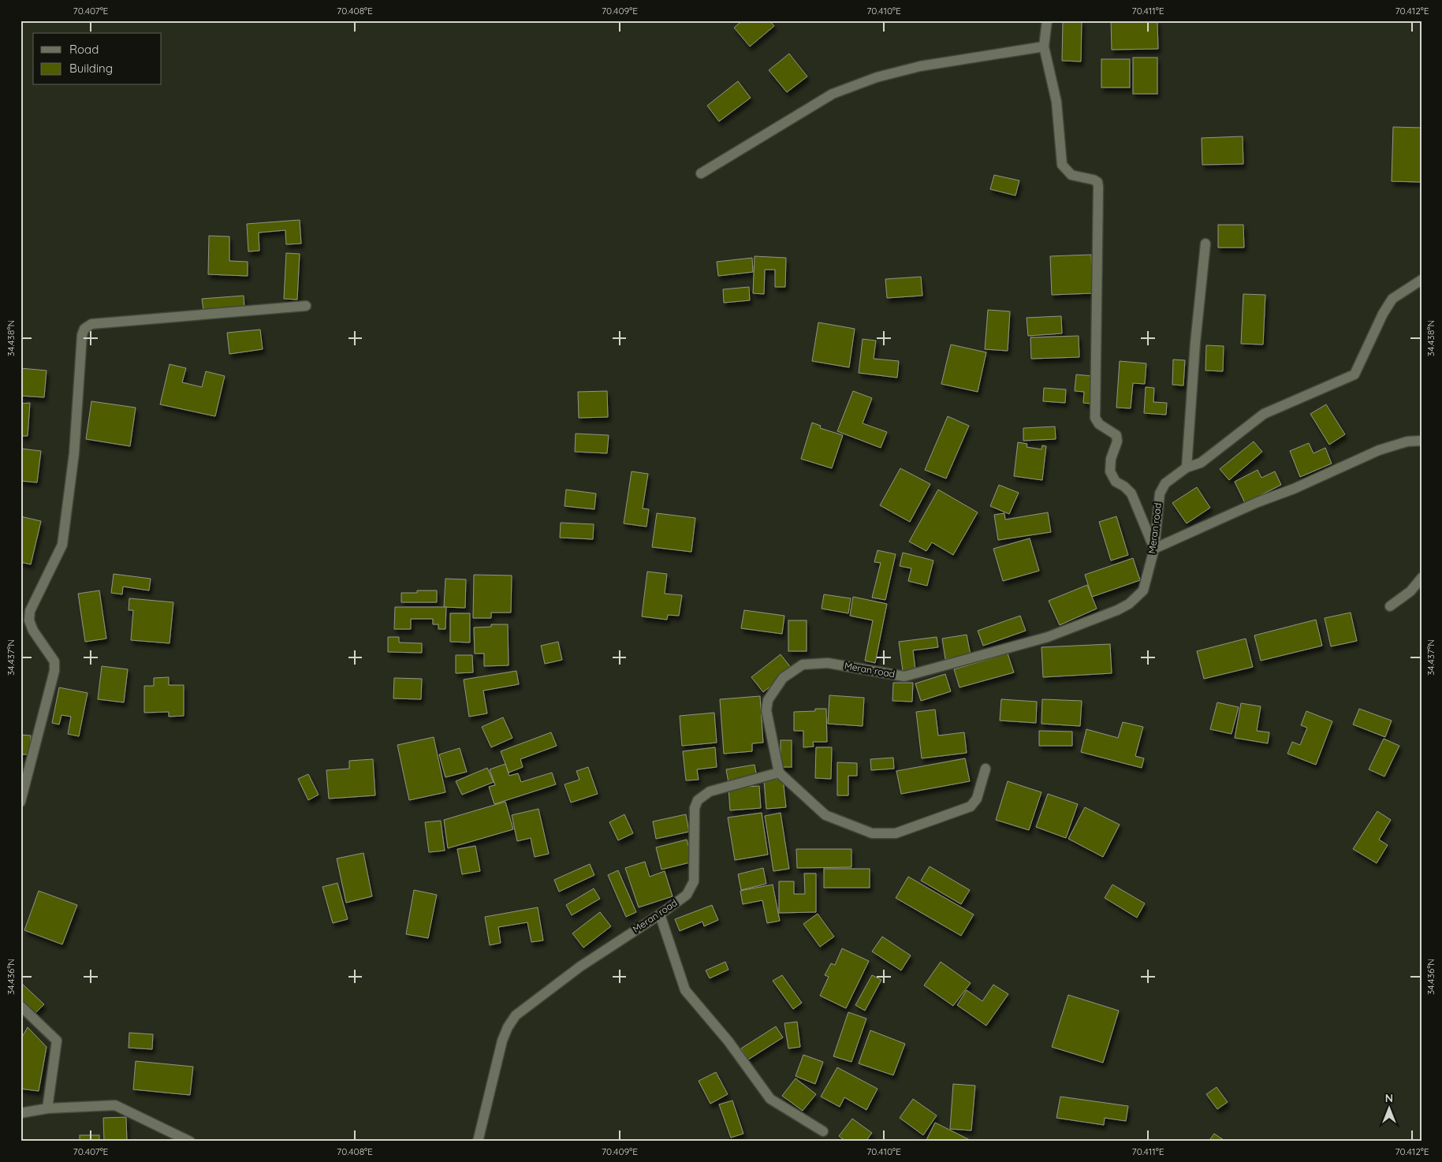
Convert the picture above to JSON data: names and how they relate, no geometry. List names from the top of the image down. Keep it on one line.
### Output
{"streets":{"street":["Meran road"]},"legend":["Road","Building"],"north":"top","coordinates":["70.407°E","70.408°E","70.409°E","70.410°E","70.411°E","70.412°E","34.438°N","34.437°N","34.436°N"]}
